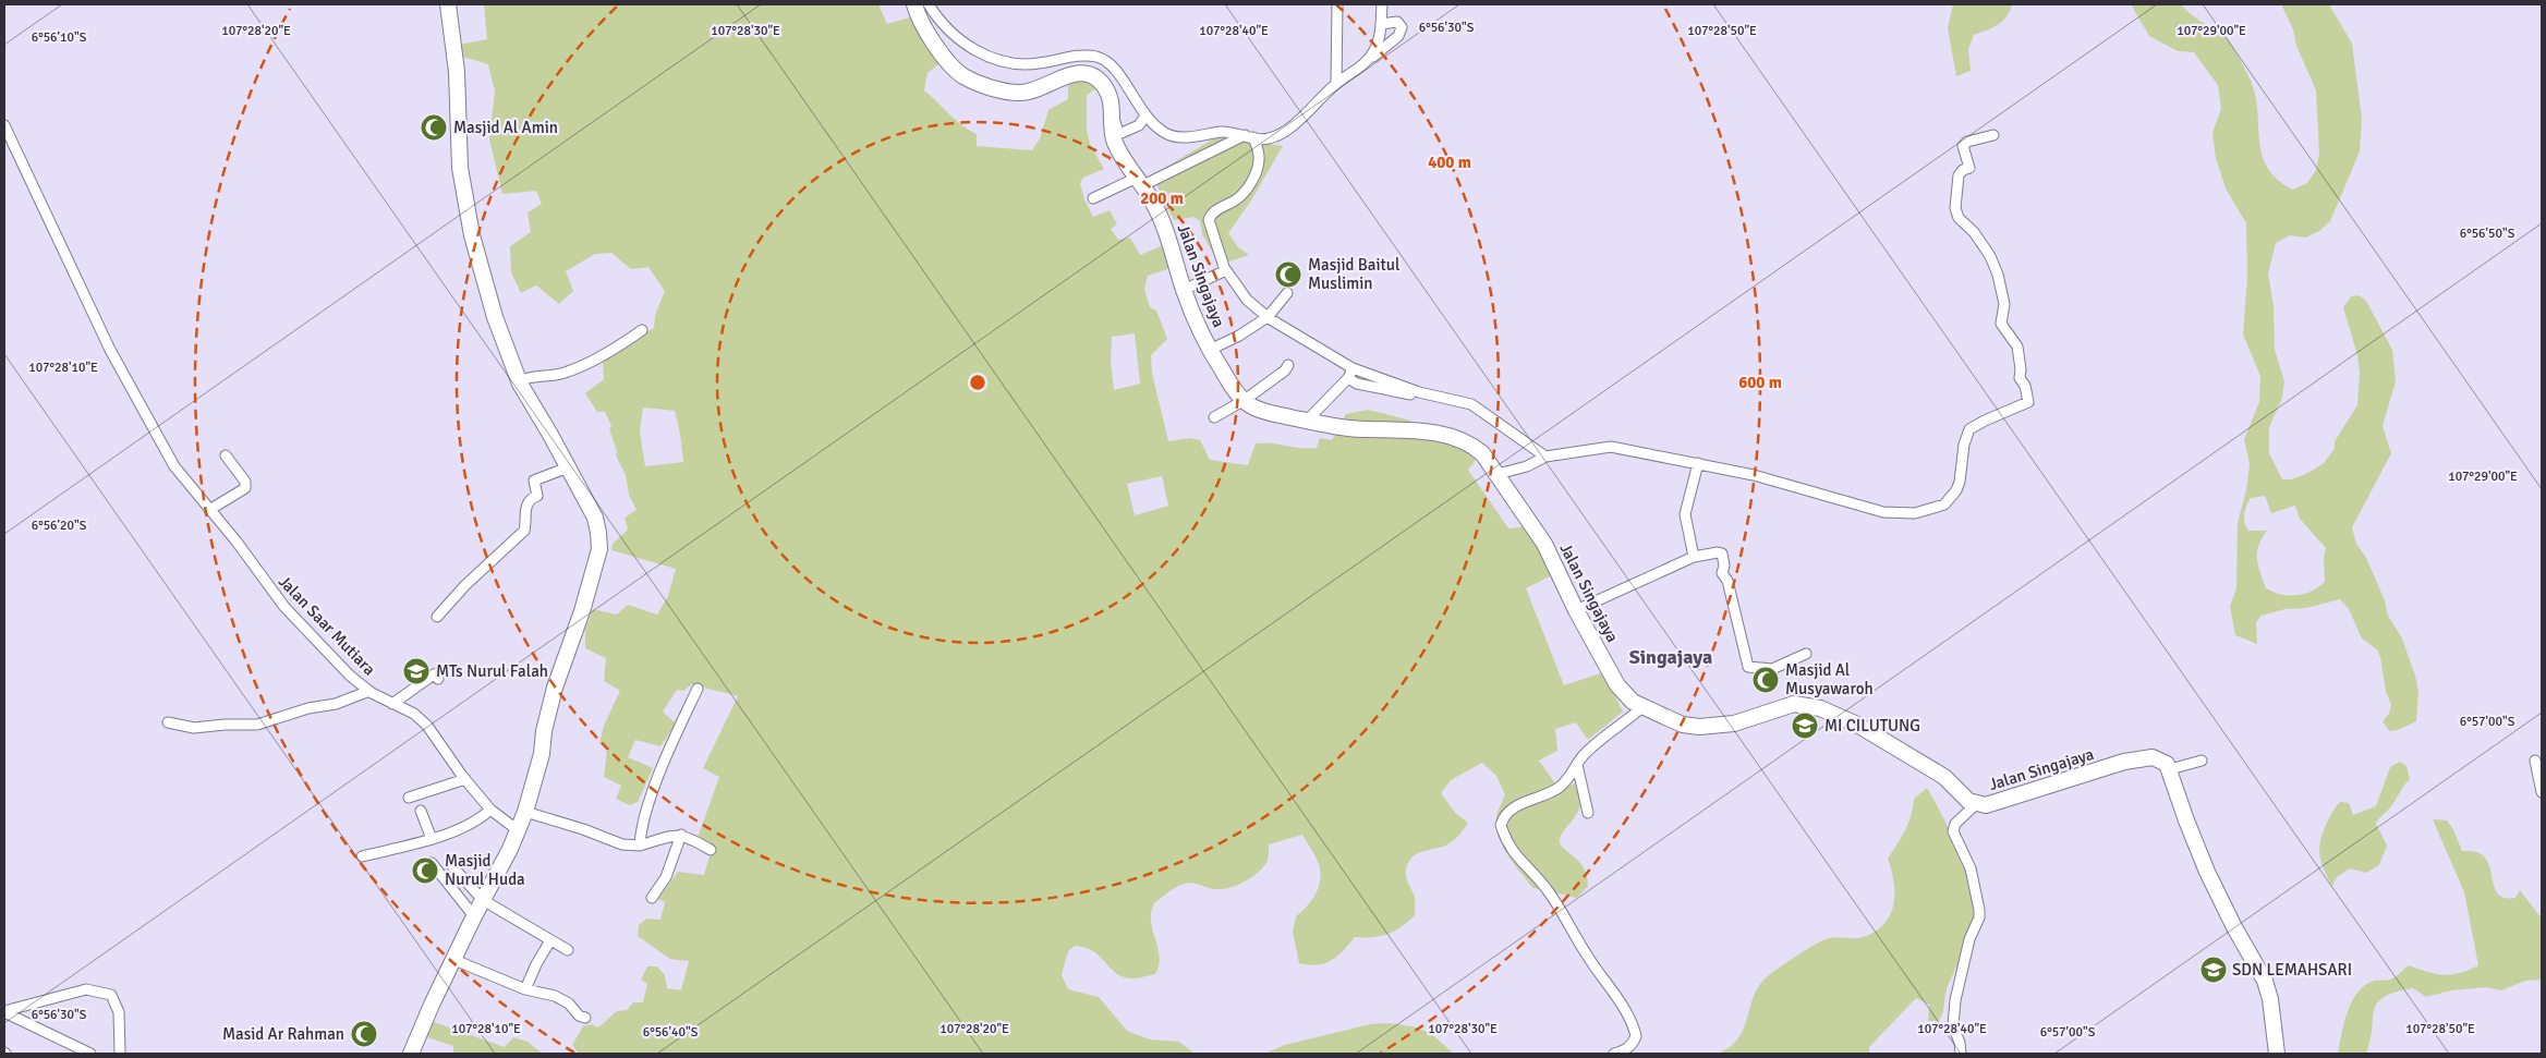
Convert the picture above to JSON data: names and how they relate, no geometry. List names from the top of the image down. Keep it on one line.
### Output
{"streets":{"street":["Jalan Singajaya","Jalan Saar Mutiara"]},"districts":["Singajaya"],"places":{"mosque":["Masjid Al Amin","Masjid Baitul Muslimin","Masjid Al Musyawaroh","Masjid Nurul Huda","Masid Ar Rahman"],"school or university":["MTs Nurul Falah","MI CILUTUNG","SDN LEMAHSARI"]},"coordinates":["6°56'30\"S","107°28'50\"E","107°28'20\"E","107°28'30\"E","107°28'40\"E","107°29'00\"E","6°56'10\"S","6°56'50\"S","107°28'10\"E","6°56'20\"S","6°57'00\"S","6°56'40\"S"],"rings":["400 m","200 m","600 m"]}
